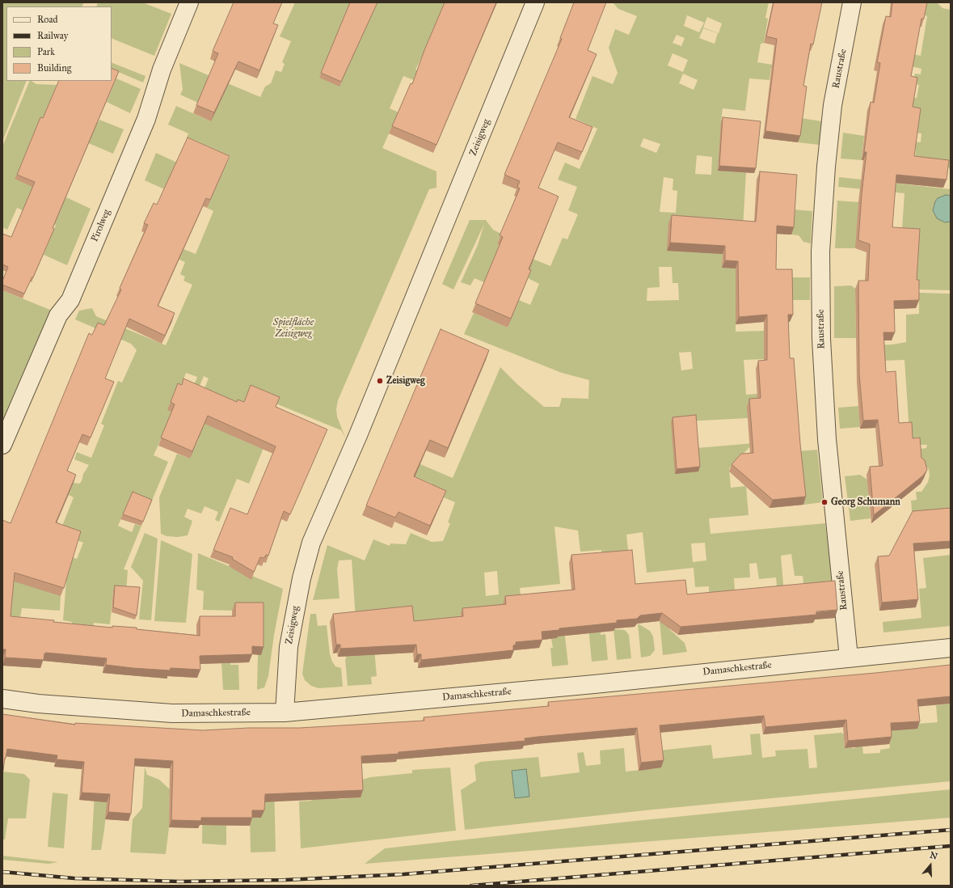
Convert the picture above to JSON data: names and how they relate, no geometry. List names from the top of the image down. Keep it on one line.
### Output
{"streets":{"street":["Raustraße","Zeisigweg","Pirolweg","Damaschkestraße"]},"crossings":[["Raustraße","Damaschkestraße"],["Zeisigweg","Damaschkestraße"]],"parks":["Spielfläche Zeisigweg"],"places":["Zeisigweg","Georg Schumann"],"legend":["Road","Railway","Park","Building"],"north":"top"}
